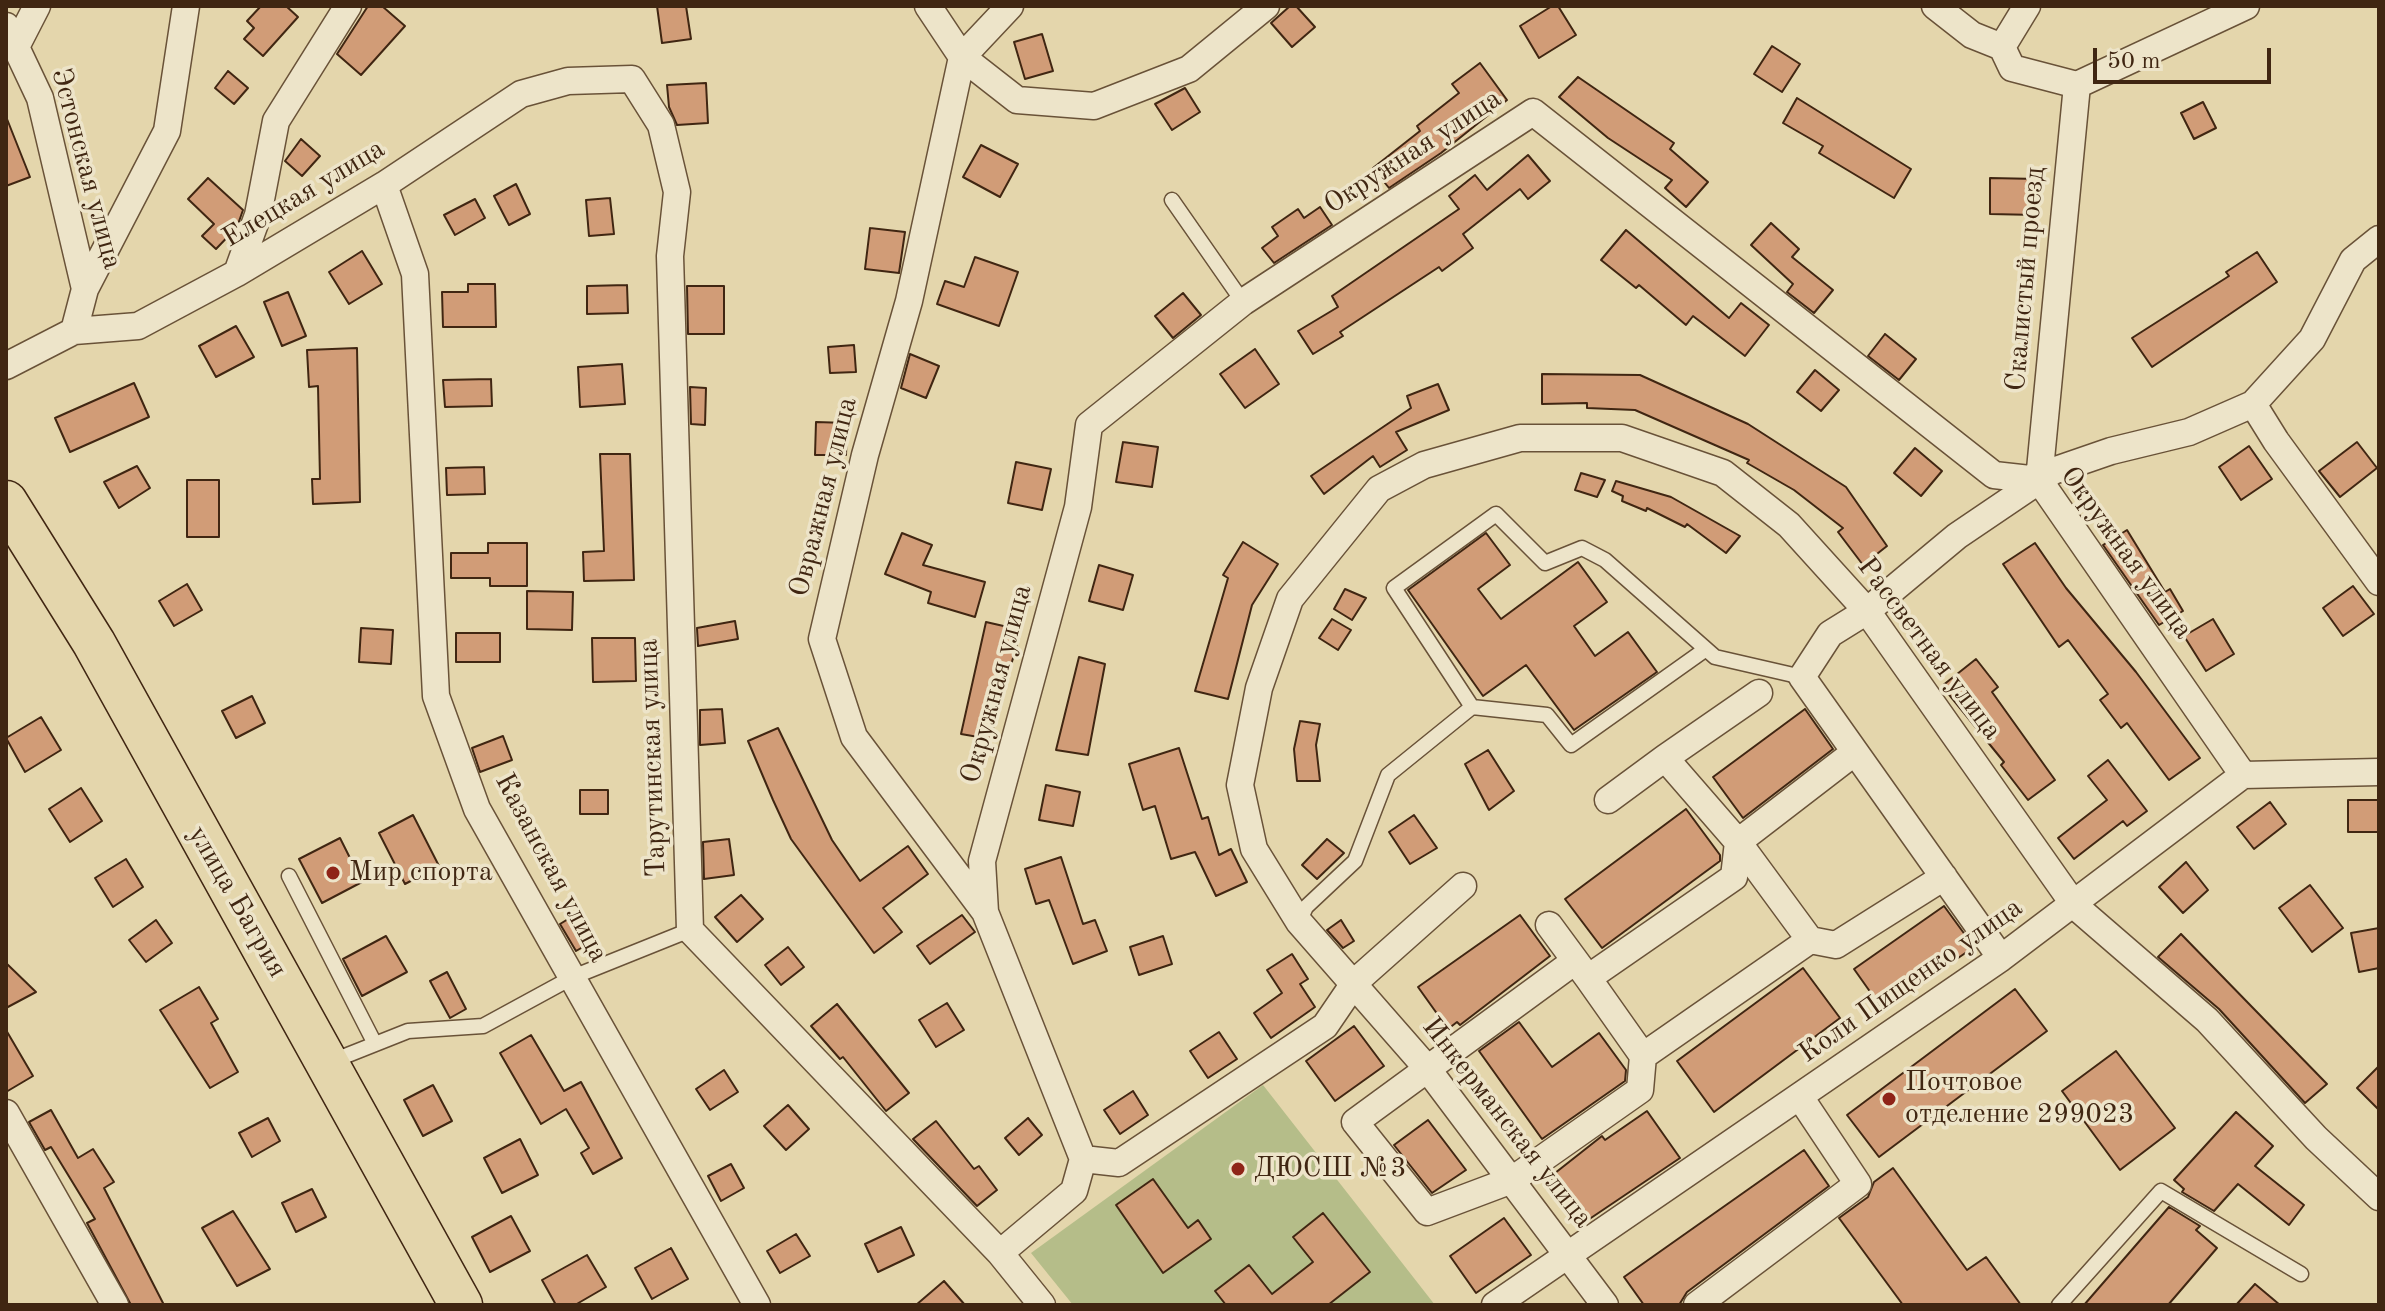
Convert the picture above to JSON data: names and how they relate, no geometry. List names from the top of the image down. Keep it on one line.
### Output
{"streets":{"main road":["улица Багрия"],"street":["Окружная улица","Эстонская улица","Елецкая улица","Скалистый проезд","Овражная улица","Рассветная улица","Тарутинская улица","Казанская улица","Коли Пищенко улица","Инкерманская улица"]},"crossings":[["Окружная улица","Скалистый проезд"],["Окружная улица","Овражная улица"],["Окружная улица","Коли Пищенко улица"],["Эстонская улица","Елецкая улица"],["Елецкая улица","Тарутинская улица"],["Елецкая улица","Казанская улица"],["Рассветная улица","Коли Пищенко улица"],["Рассветная улица","Инкерманская улица"],["Коли Пищенко улица","Инкерманская улица"]],"places":["Мир спорта","Почтовое отделение 299023","ДЮСШ №3"],"scale_bar":"50 m"}
